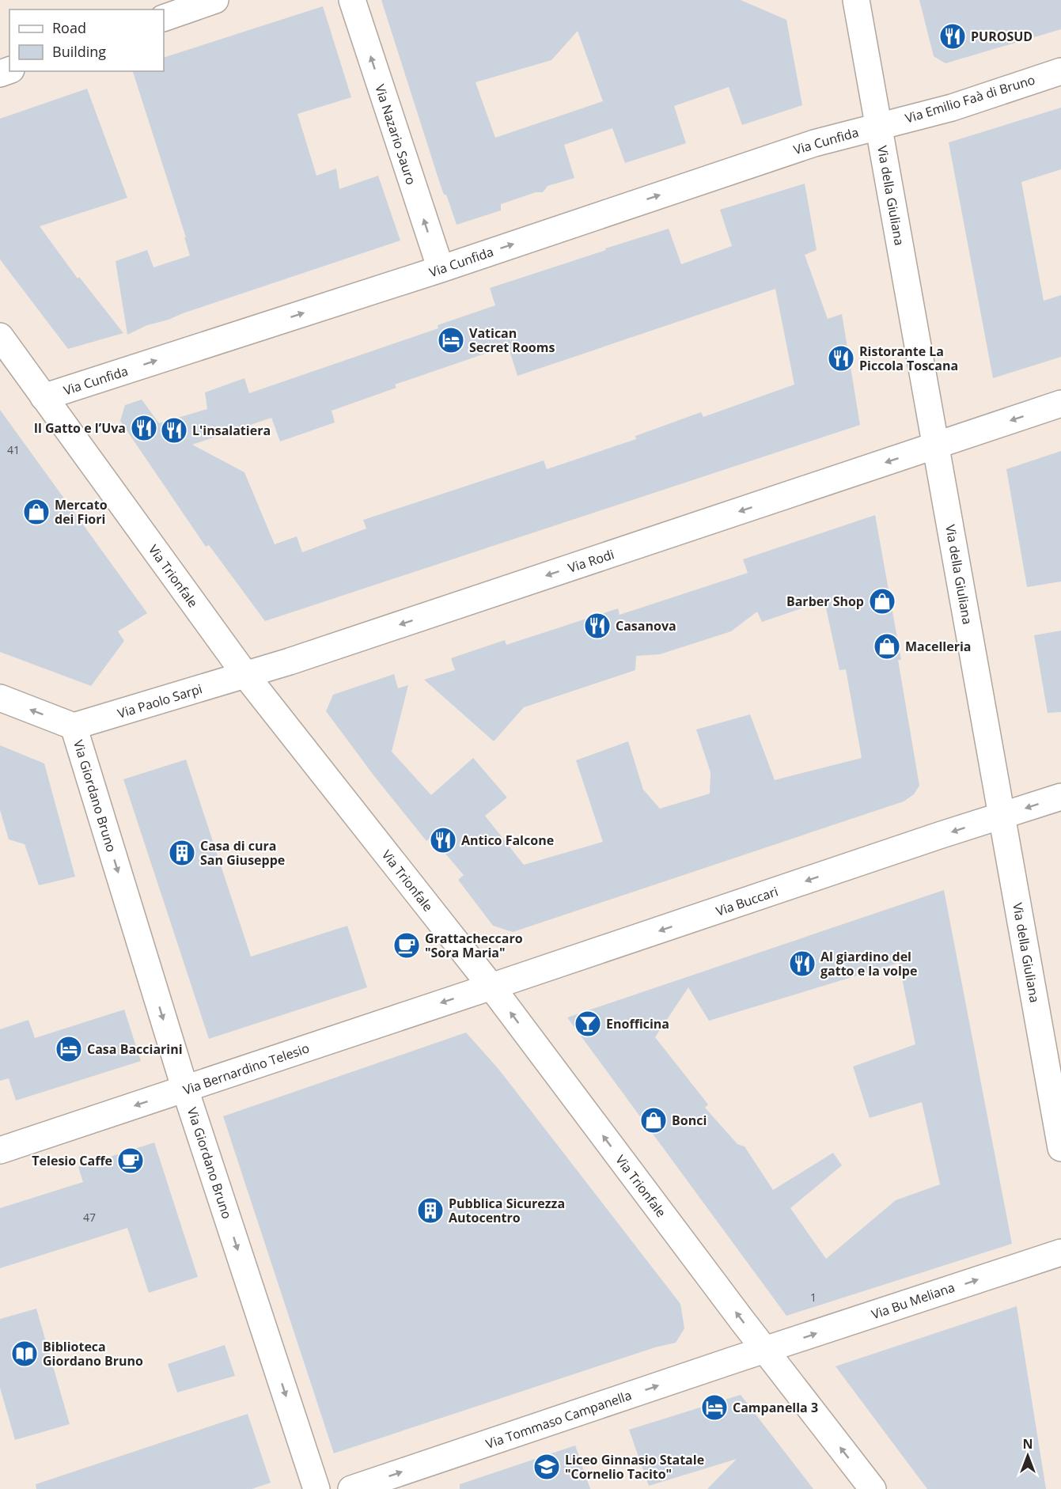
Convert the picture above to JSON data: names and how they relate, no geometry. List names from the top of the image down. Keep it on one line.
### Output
{"streets":{"street":["Via Emilio Faà di Bruno","Via Nazario Sauro","Via Cunfida","Via della Giuliana","Via Rodi","Via Trionfale","Via Paolo Sarpi","Via Giordano Bruno","Via Buccari","Via Bernardino Telesio","Via Bu Meliana","Via Tommaso Campanella"]},"crossings":[["Via Emilio Faà di Bruno","Via Cunfida"],["Via Emilio Faà di Bruno","Via della Giuliana"],["Via Nazario Sauro","Via Cunfida"],["Via Cunfida","Via della Giuliana"],["Via Cunfida","Via Trionfale"],["Via della Giuliana","Via Rodi"],["Via della Giuliana","Via Buccari"],["Via Rodi","Via Trionfale"],["Via Rodi","Via Paolo Sarpi"],["Via Trionfale","Via Paolo Sarpi"],["Via Trionfale","Via Buccari"],["Via Trionfale","Via Bernardino Telesio"],["Via Trionfale","Via Bu Meliana"],["Via Trionfale","Via Tommaso Campanella"],["Via Paolo Sarpi","Via Giordano Bruno"],["Via Giordano Bruno","Via Bernardino Telesio"],["Via Buccari","Via Bernardino Telesio"],["Via Bu Meliana","Via Tommaso Campanella"]],"one_way":["Via Nazario Sauro","Via Cunfida","Via Rodi","Via Trionfale","Via Giordano Bruno","Via Buccari","Via Bernardino Telesio","Via Bu Meliana","Via Tommaso Campanella"],"places":{"restaurant":["PUROSUD","Ristorante La Piccola Toscana","Il Gatto e l’Uva","L'insalatiera","Casanova","Antico Falcone","Al giardino del gatto e la volpe"],"hotel":["Vatican Secret Rooms","Casa Bacciarini","Campanella 3"],"shop":["Mercato dei Fiori","Barber Shop","Macelleria","Bonci"],"building":["Casa di cura San Giuseppe","Pubblica Sicurezza Autocentro"],"cafe":["Grattacheccaro \"Sora Maria\"","Telesio Caffe"],"bar":["Enofficina"],"library":["Biblioteca Giordano Bruno"],"school or university":["Liceo Ginnasio Statale \"Cornelio Tacito\""]},"house_numbers":["41","47","1"],"legend":["Road","Building"],"north":"top"}
